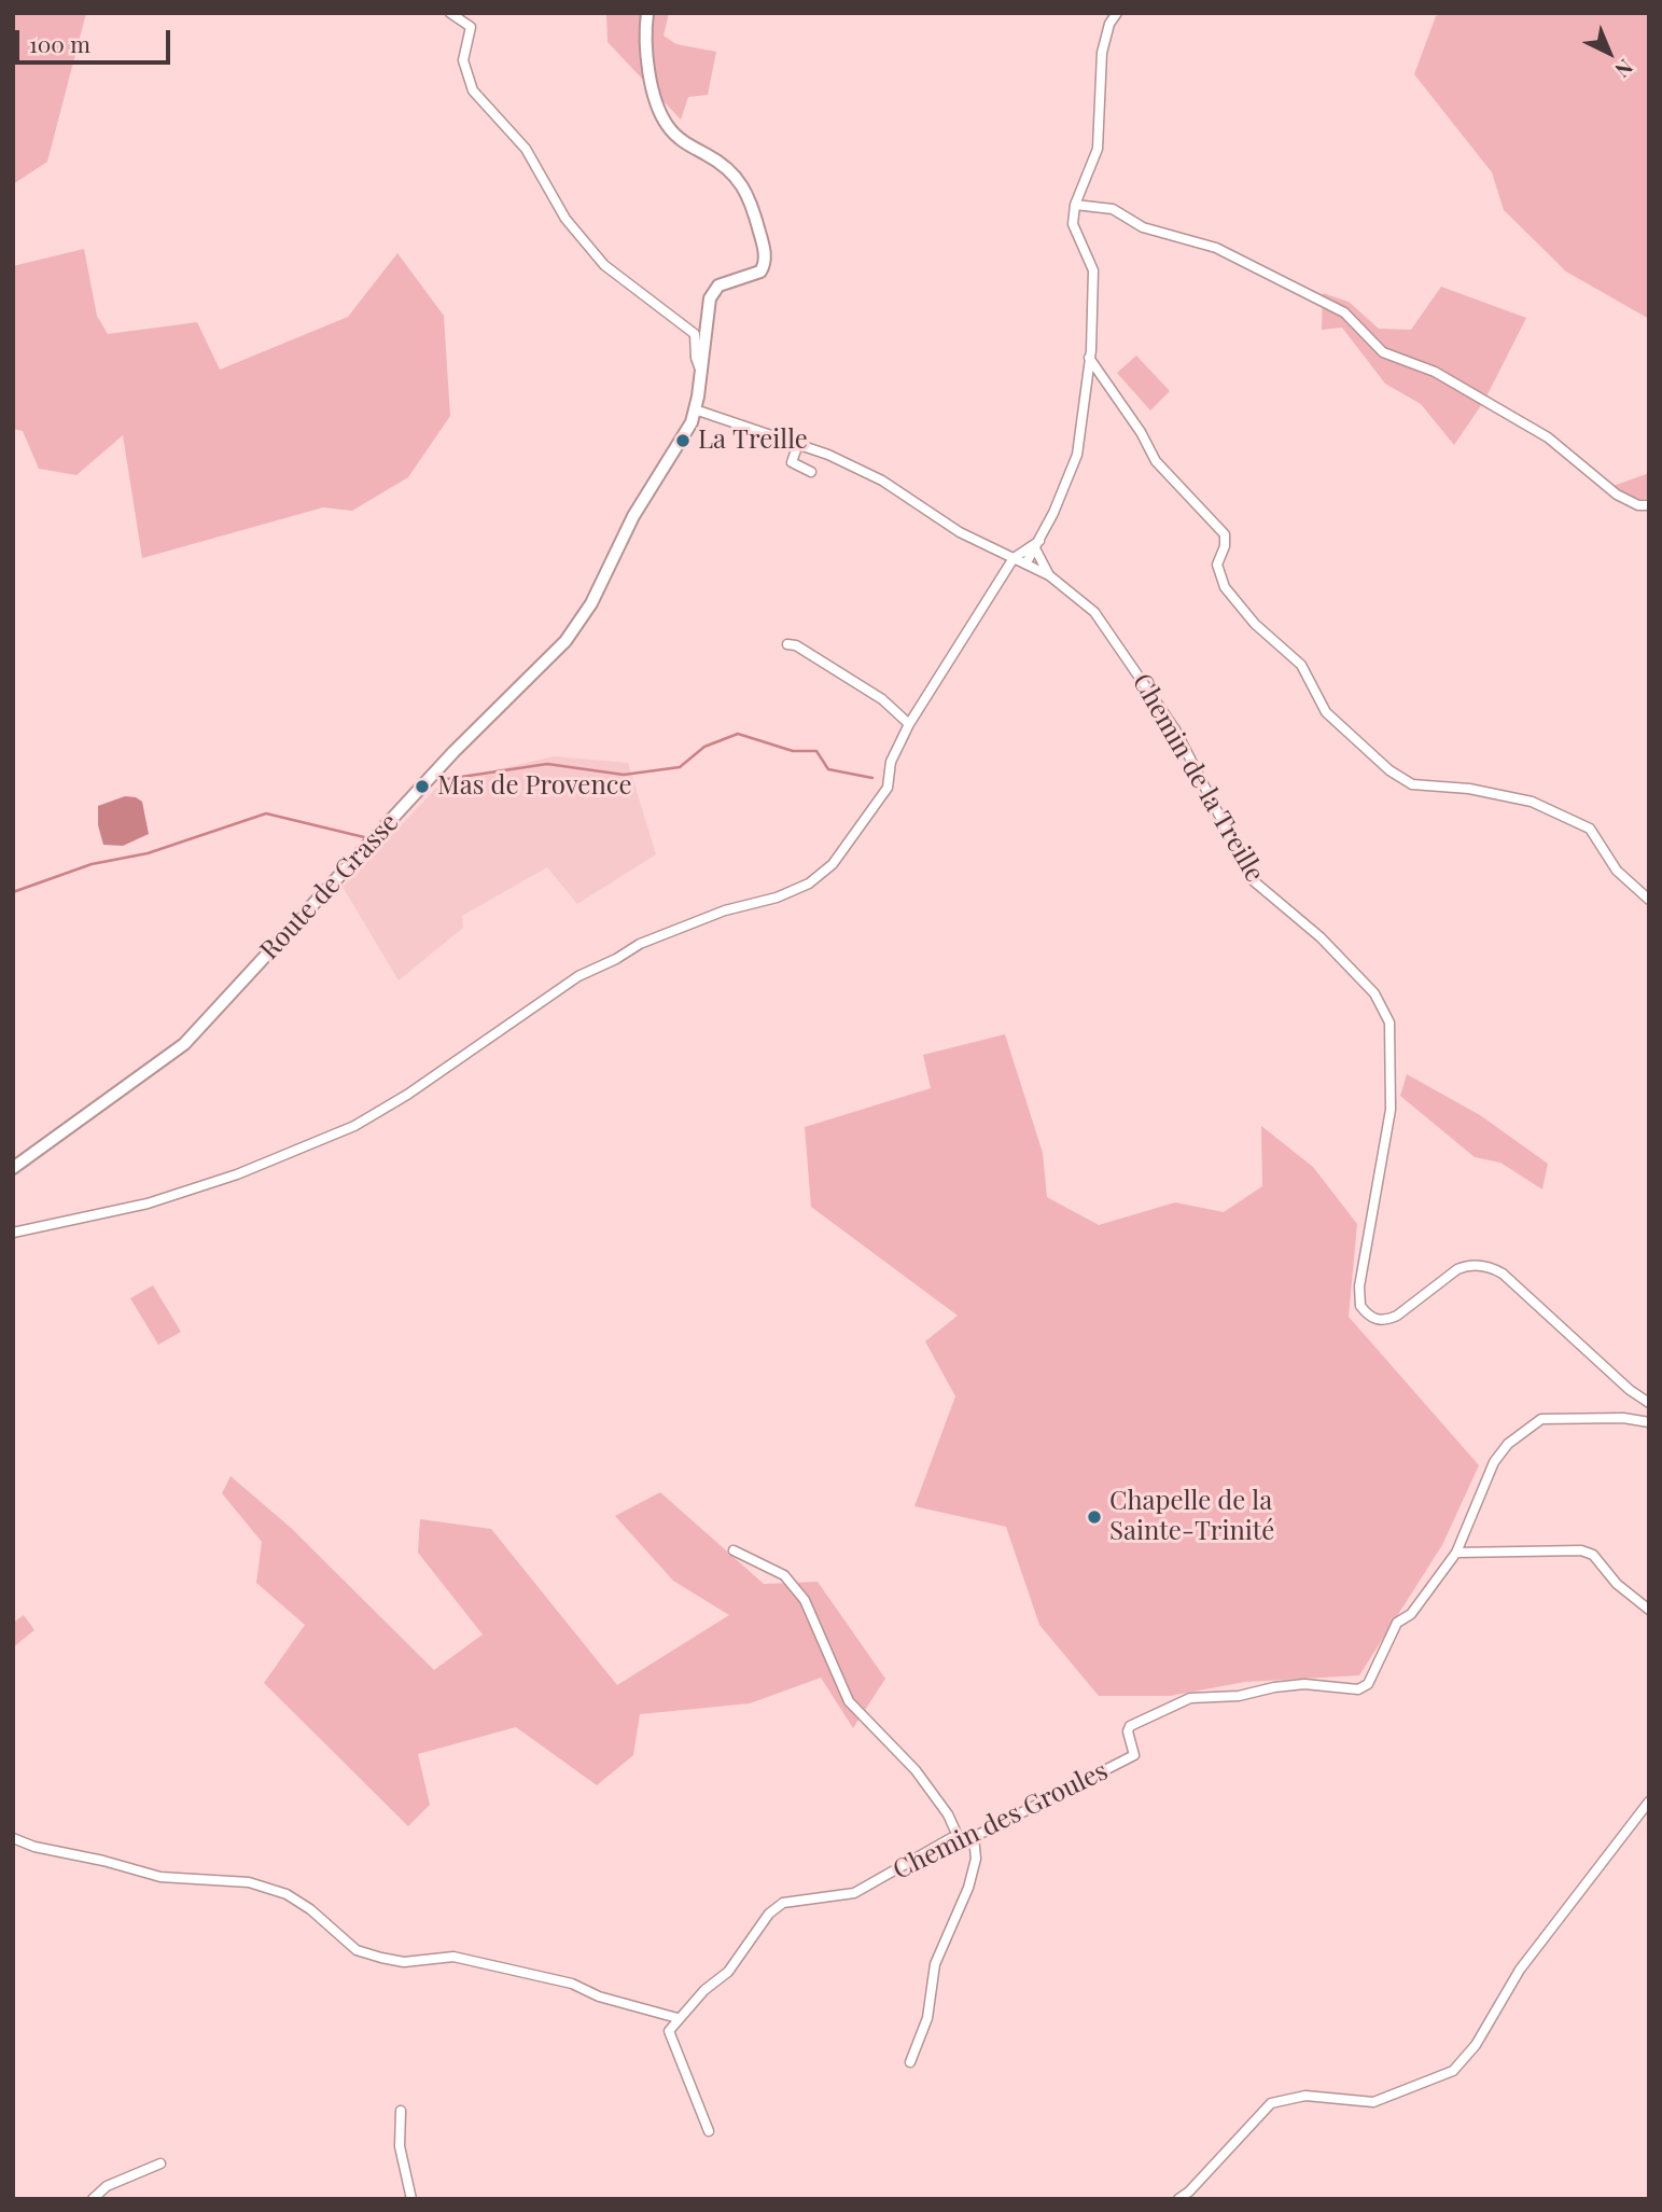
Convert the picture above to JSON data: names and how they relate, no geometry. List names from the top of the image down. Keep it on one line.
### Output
{"streets":{"street":["Chemin de la Treille","Route de Grasse","Chemin des Groules"]},"crossings":[["Chemin de la Treille","Route de Grasse"]],"places":["La Treille","Mas de Provence","Chapelle de la Sainte-Trinité"],"scale_bar":"100 m","north":"bottom right"}
